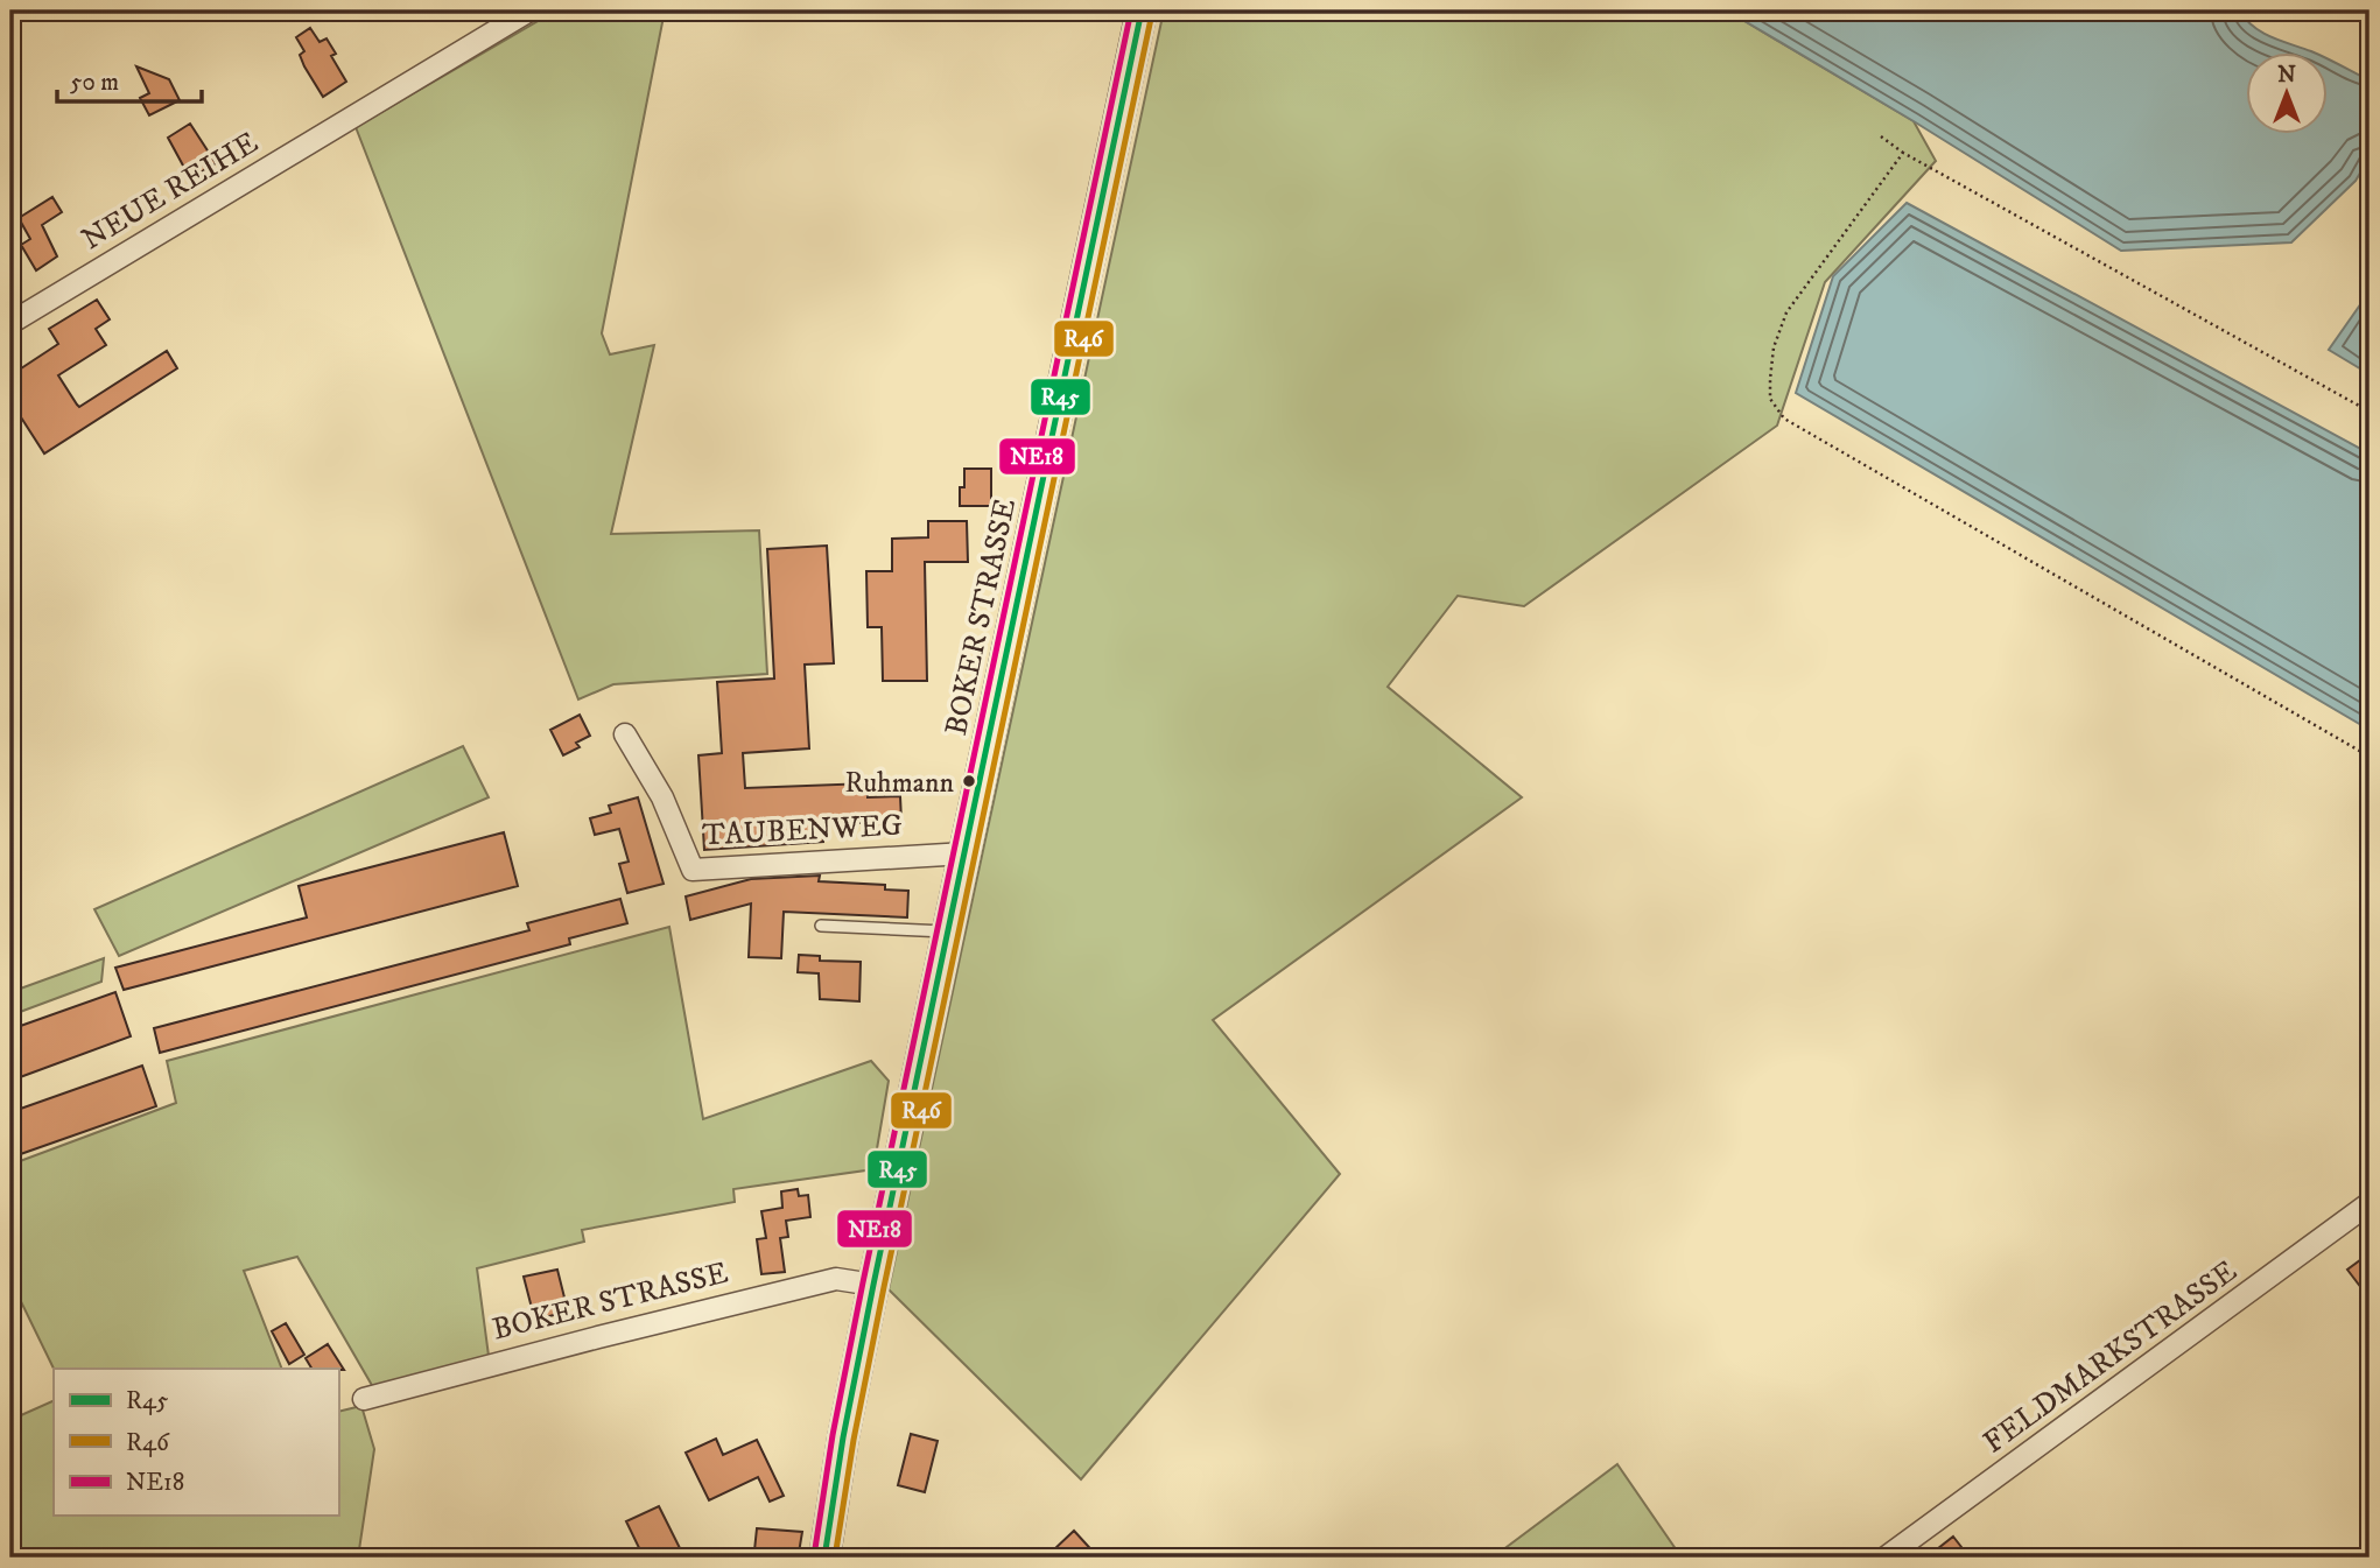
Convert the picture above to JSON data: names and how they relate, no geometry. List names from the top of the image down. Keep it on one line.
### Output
{"streets":{"main road":["BOKER STRASSE"],"street":["NEUE REIHE","TAUBENWEG","FELDMARKSTRASSE"]},"crossings":[["BOKER STRASSE","TAUBENWEG"]],"places":["Ruhmann"],"lines":["transit line R45","transit line NE18","transit line R46"],"legend":["R45","R46","NE18"],"scale_bar":"50 m","north":"top"}
